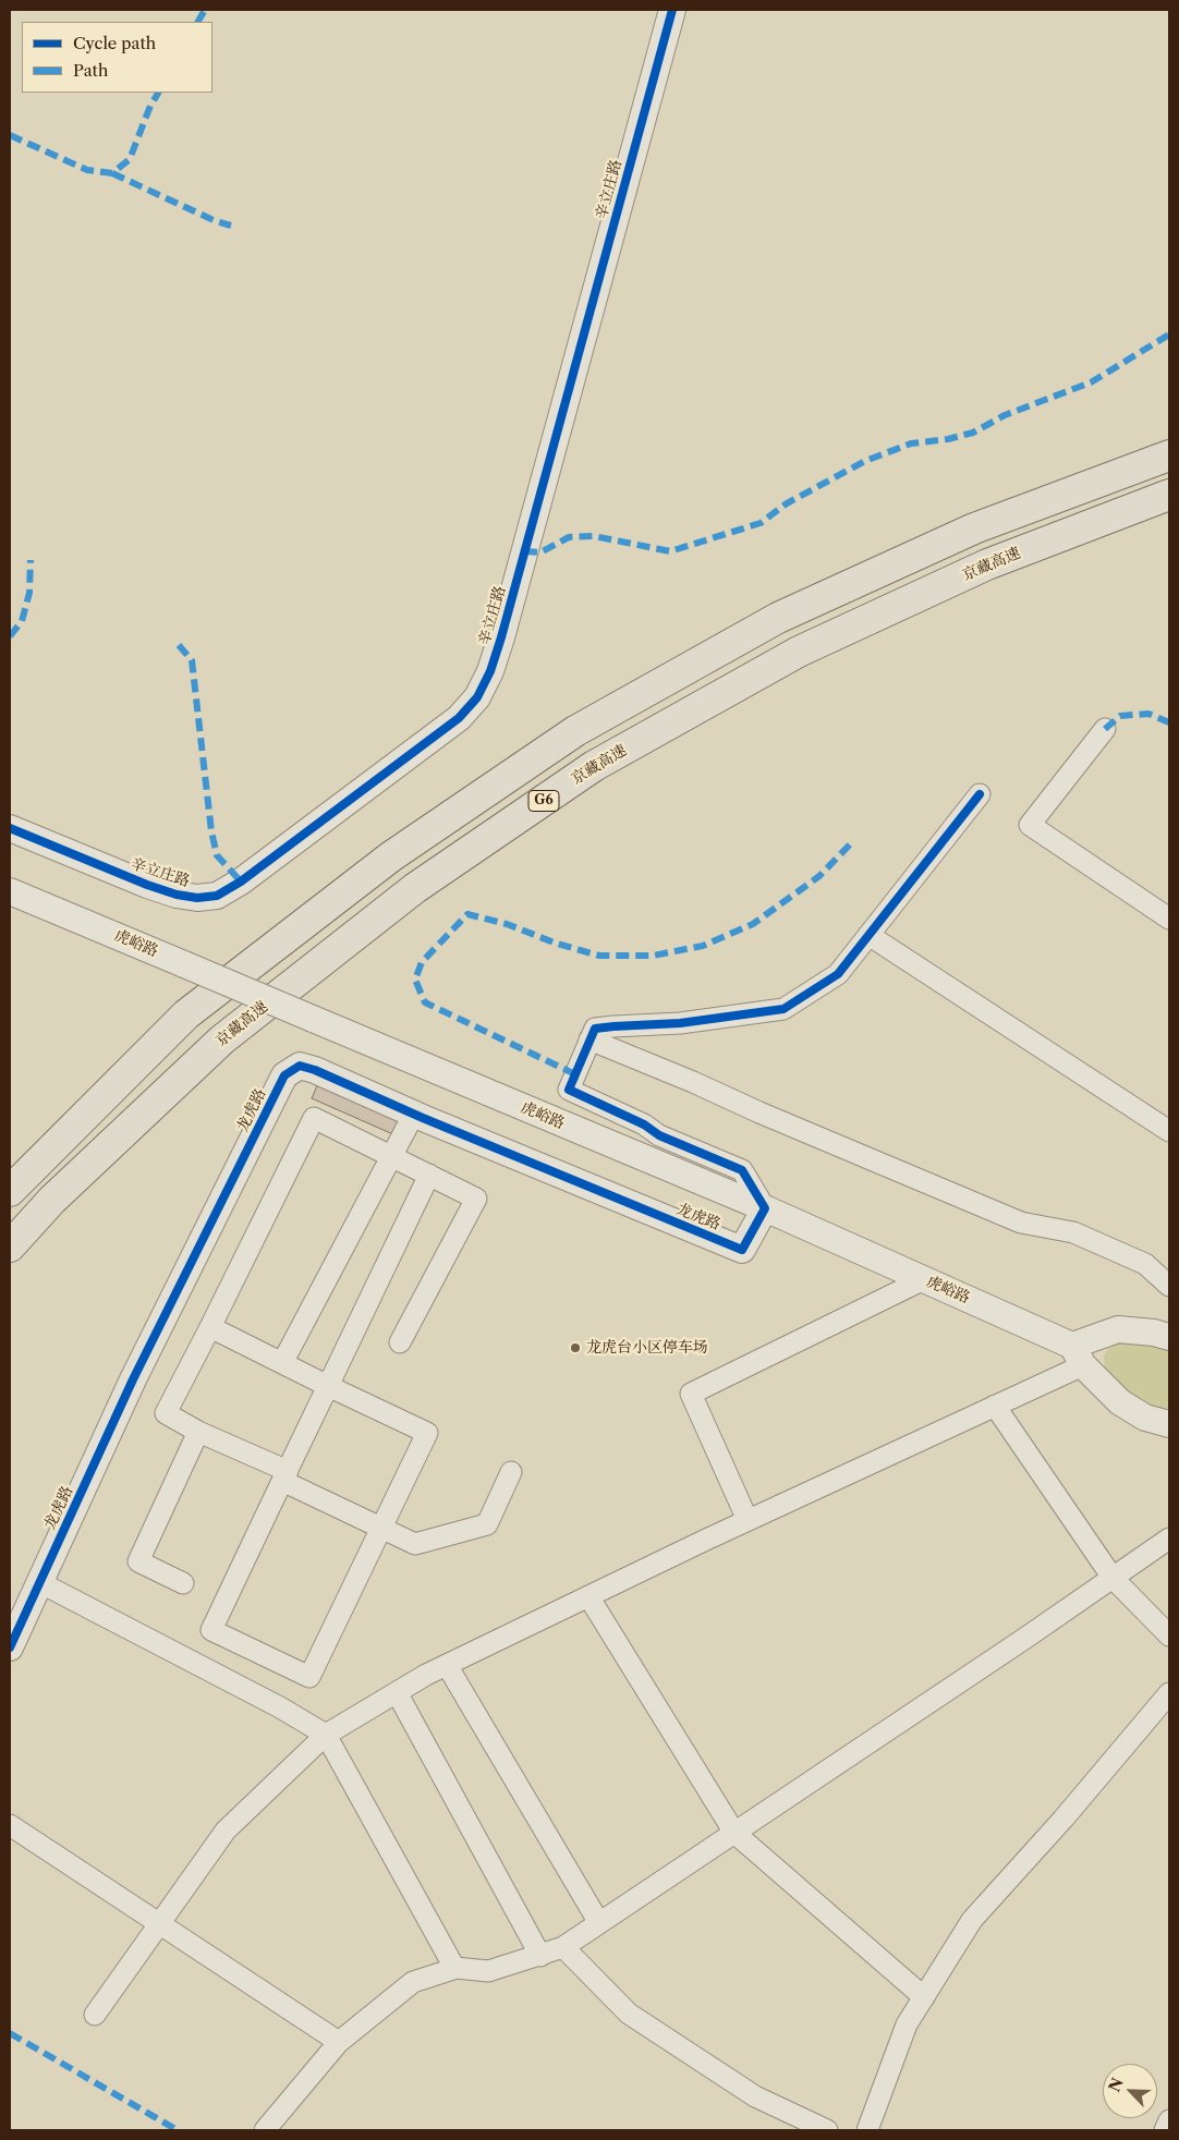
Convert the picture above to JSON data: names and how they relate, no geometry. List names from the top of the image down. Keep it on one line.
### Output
{"streets":{"highway":["京藏高速","G6"],"street":["辛立庄路","虎峪路","龙虎路"]},"crossings":[["虎峪路","龙虎路"]],"places":["龙虎台小区停车场"],"legend":["Cycle path","Path"],"north":"top left"}
